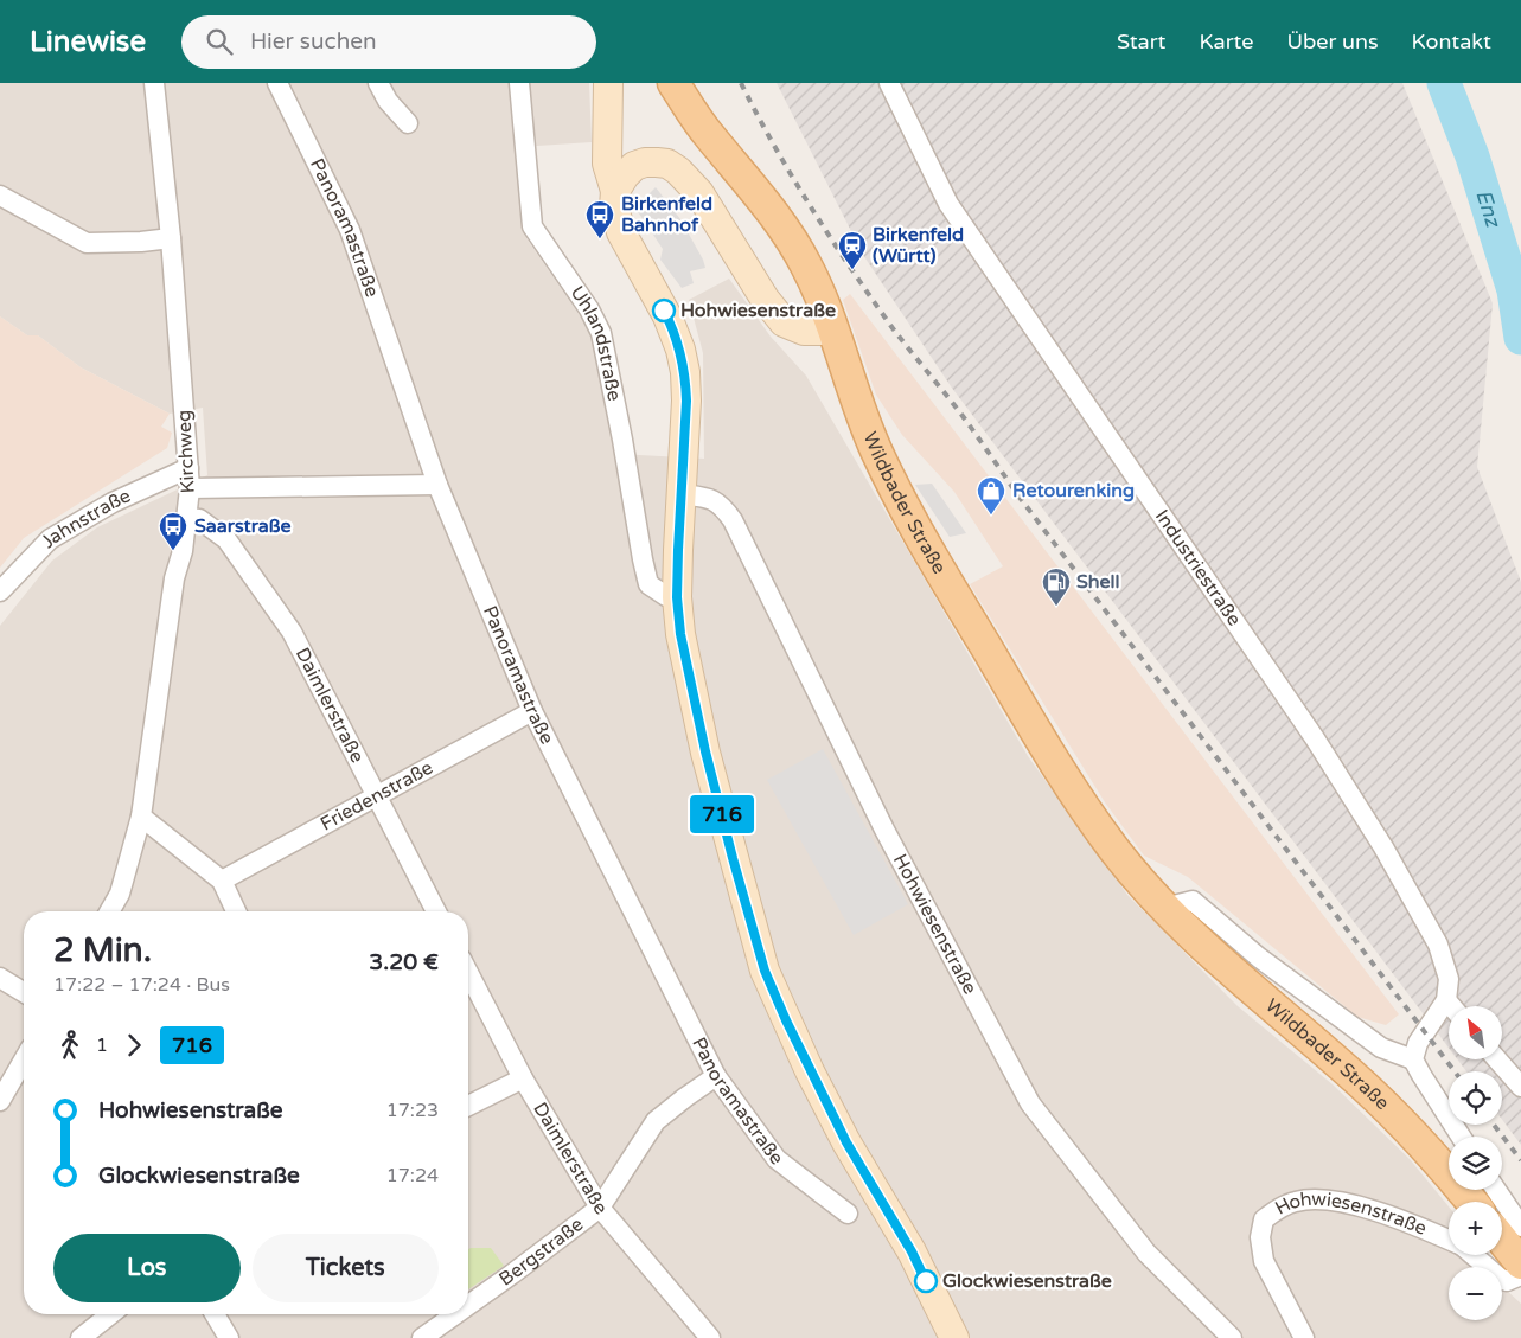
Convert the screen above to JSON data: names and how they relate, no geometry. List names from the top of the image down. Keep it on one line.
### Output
{"streets":{"main road":["Wildbader Straße"],"street":["Panoramastraße","Uhlandstraße","Kirchweg","Jahnstraße","Industriestraße","Daimlerstraße","Friedenstraße","Hohwiesenstraße","Bergstraße"]},"crossings":[["Panoramastraße","Friedenstraße"],["Panoramastraße","Bergstraße"],["Kirchweg","Jahnstraße"],["Kirchweg","Daimlerstraße"],["Daimlerstraße","Friedenstraße"],["Daimlerstraße","Bergstraße"]],"water":["Enz"],"places":{"bus stop":["Birkenfeld Bahnhof","Saarstraße"],"station":["Birkenfeld (Württ)"],"other":["Hohwiesenstraße","Glockwiesenstraße"],"shop":["Retourenking"],"fuel station":["Shell"]},"lines":["bus line 716"],"north":"top left","page":{"header":"Linewise","search":"Hier suchen","nav":["Start","Karte","Über uns","Kontakt"],"on_map":"716","heading":["2 Min.","17:22 – 17:24 · Bus","3.20 €"],"map_buttons":["+","−"],"legs":["1","716"],"list":[{"name":"Hohwiesenstraße","value":"17:23"},{"name":"Glockwiesenstraße","value":"17:24"}],"buttons":["Los","Tickets"]}}
